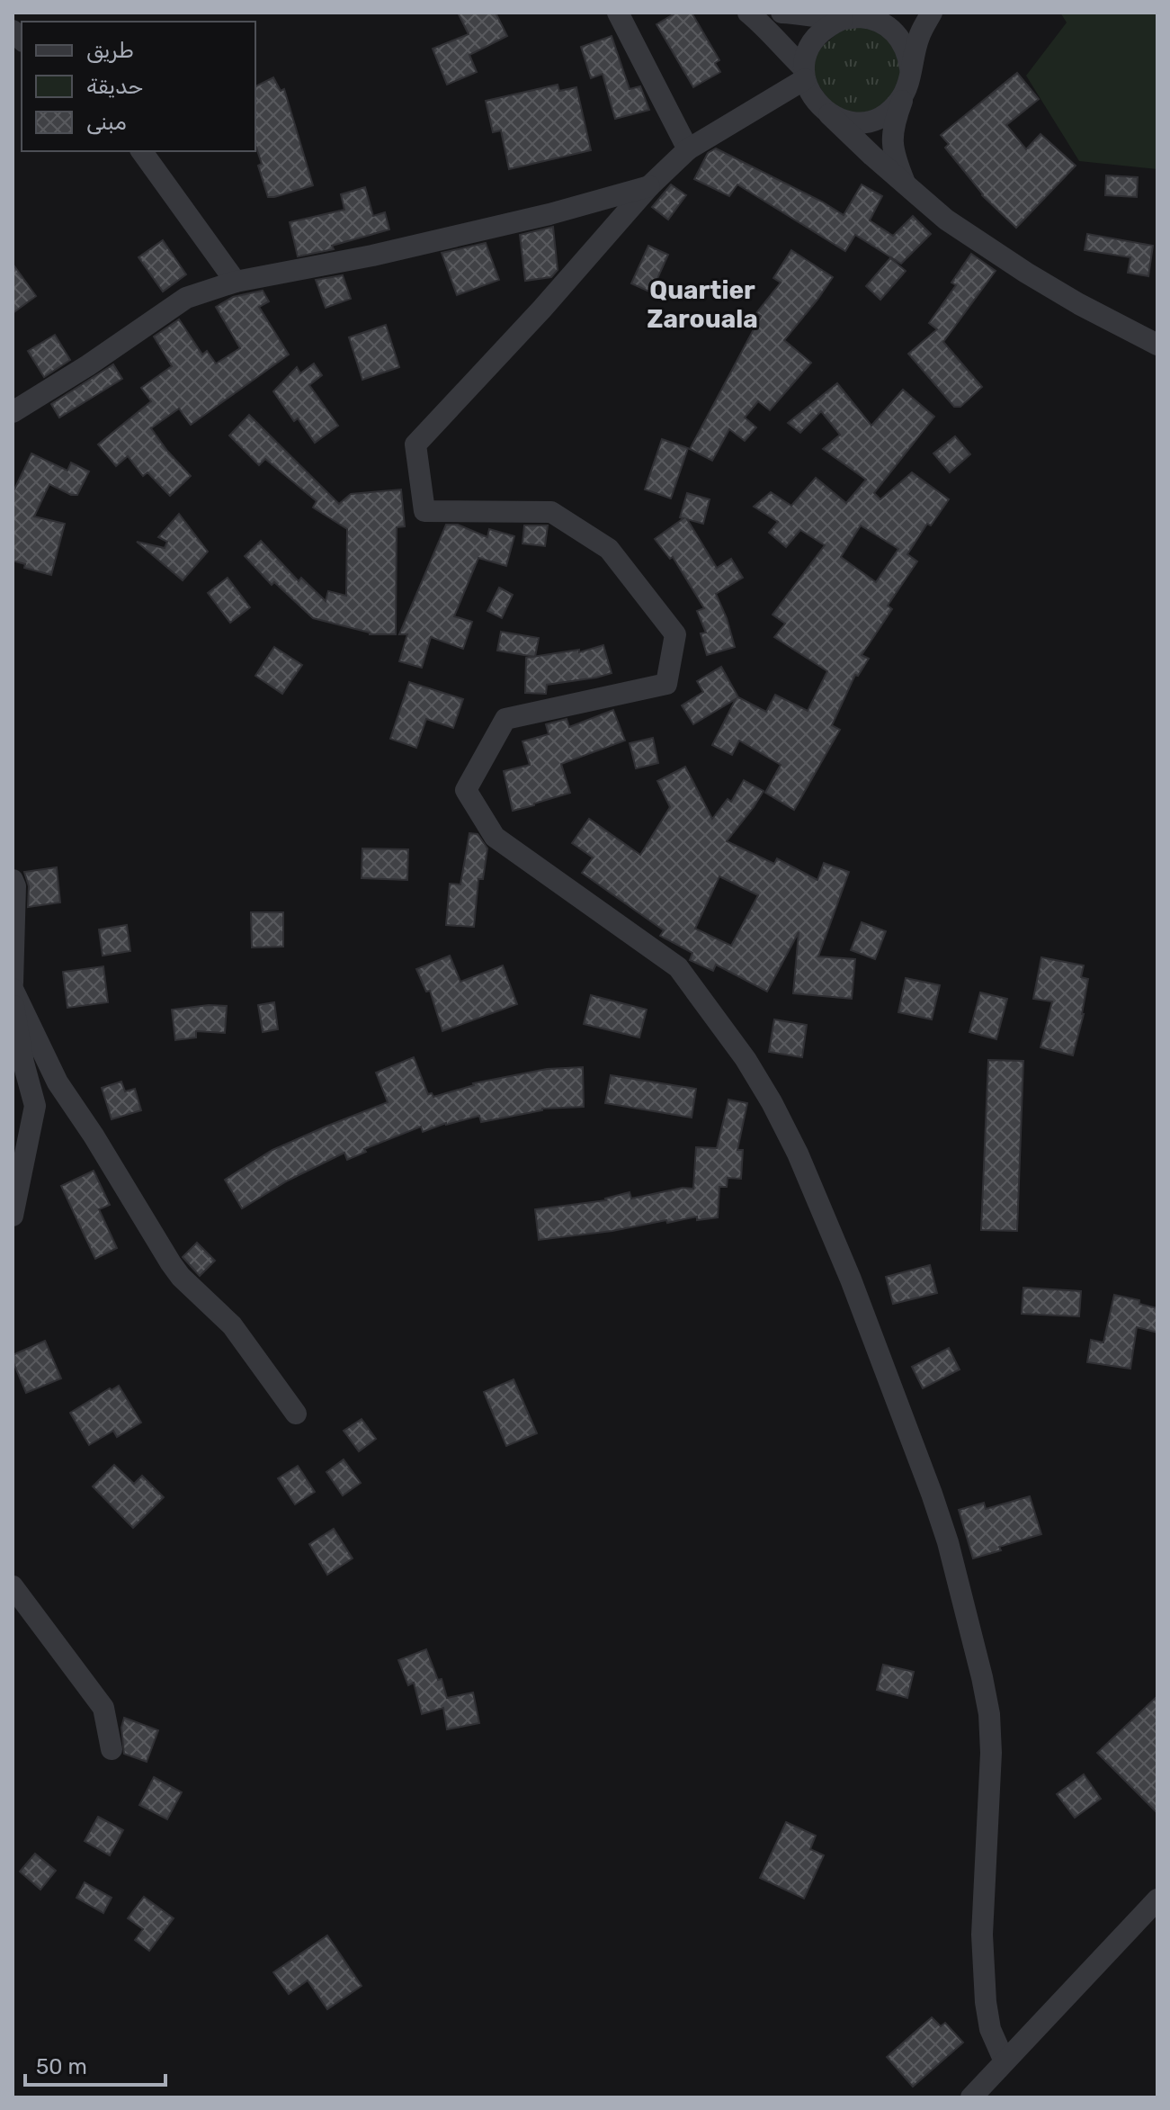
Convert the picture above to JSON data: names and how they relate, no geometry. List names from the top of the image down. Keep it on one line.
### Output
{"districts":["Quartier Zarouala"],"legend":["طريق","حديقة","مبنى"],"scale_bar":"50 m"}
